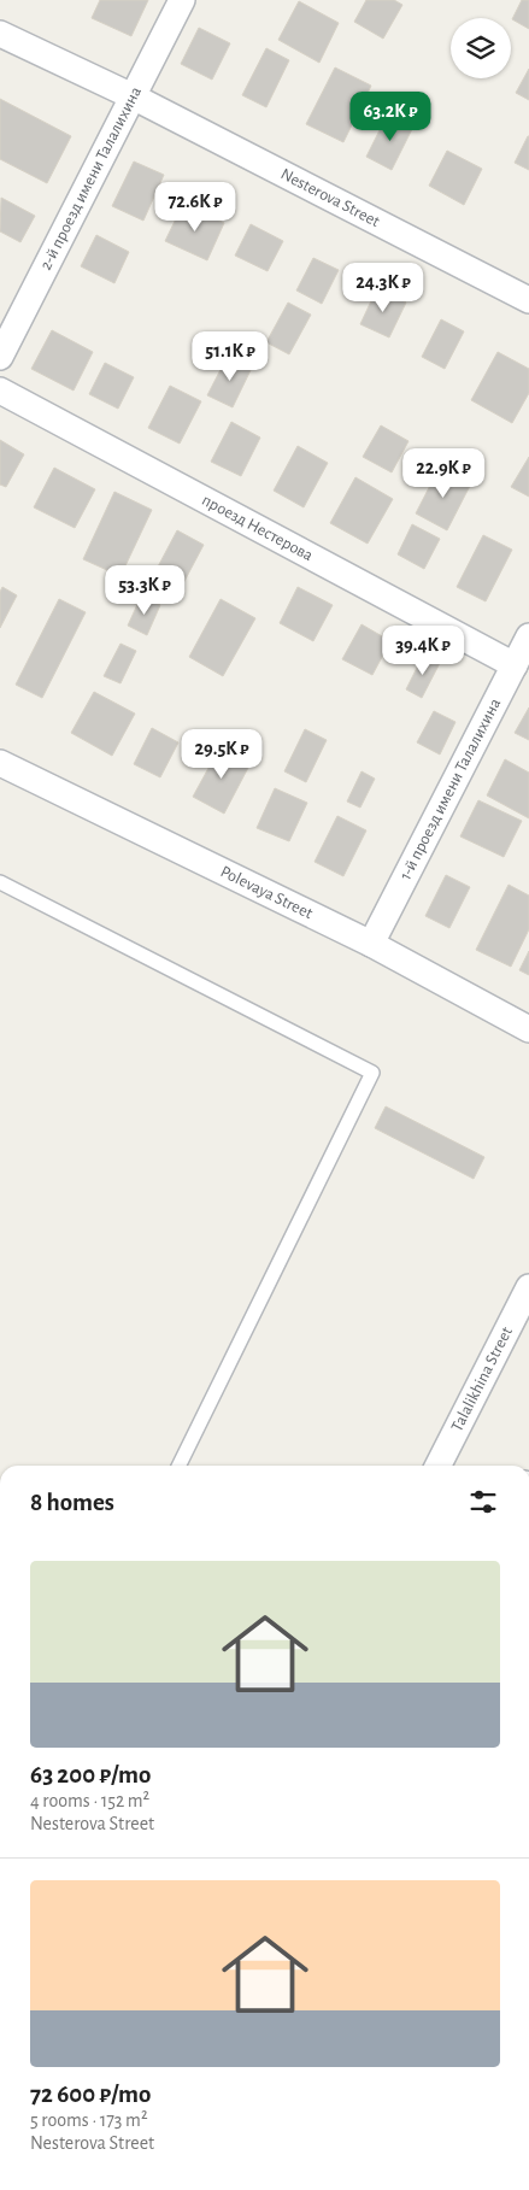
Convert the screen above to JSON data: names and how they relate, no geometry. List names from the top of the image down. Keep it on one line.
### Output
{"streets":{"street":["2-й проезд имени Талалихина","Nesterova Street","проезд Нестерова","1-й проезд имени Талалихина","Polevaya Street","Talalikhina Street"]},"crossings":[["2-й проезд имени Талалихина","Nesterova Street"],["проезд Нестерова","1-й проезд имени Талалихина"],["1-й проезд имени Талалихина","Polevaya Street"]],"page":{"price":["63.2K ₽","72.6K ₽","24.3K ₽","51.1K ₽","22.9K ₽","53.3K ₽","39.4K ₽","29.5K ₽"],"heading":"8 homes","list":[{"name":"63 200 ₽/mo","note":"4 rooms · 152 m² · Nesterova Street"},{"name":"72 600 ₽/mo","note":"5 rooms · 173 m² · Nesterova Street"}]}}
